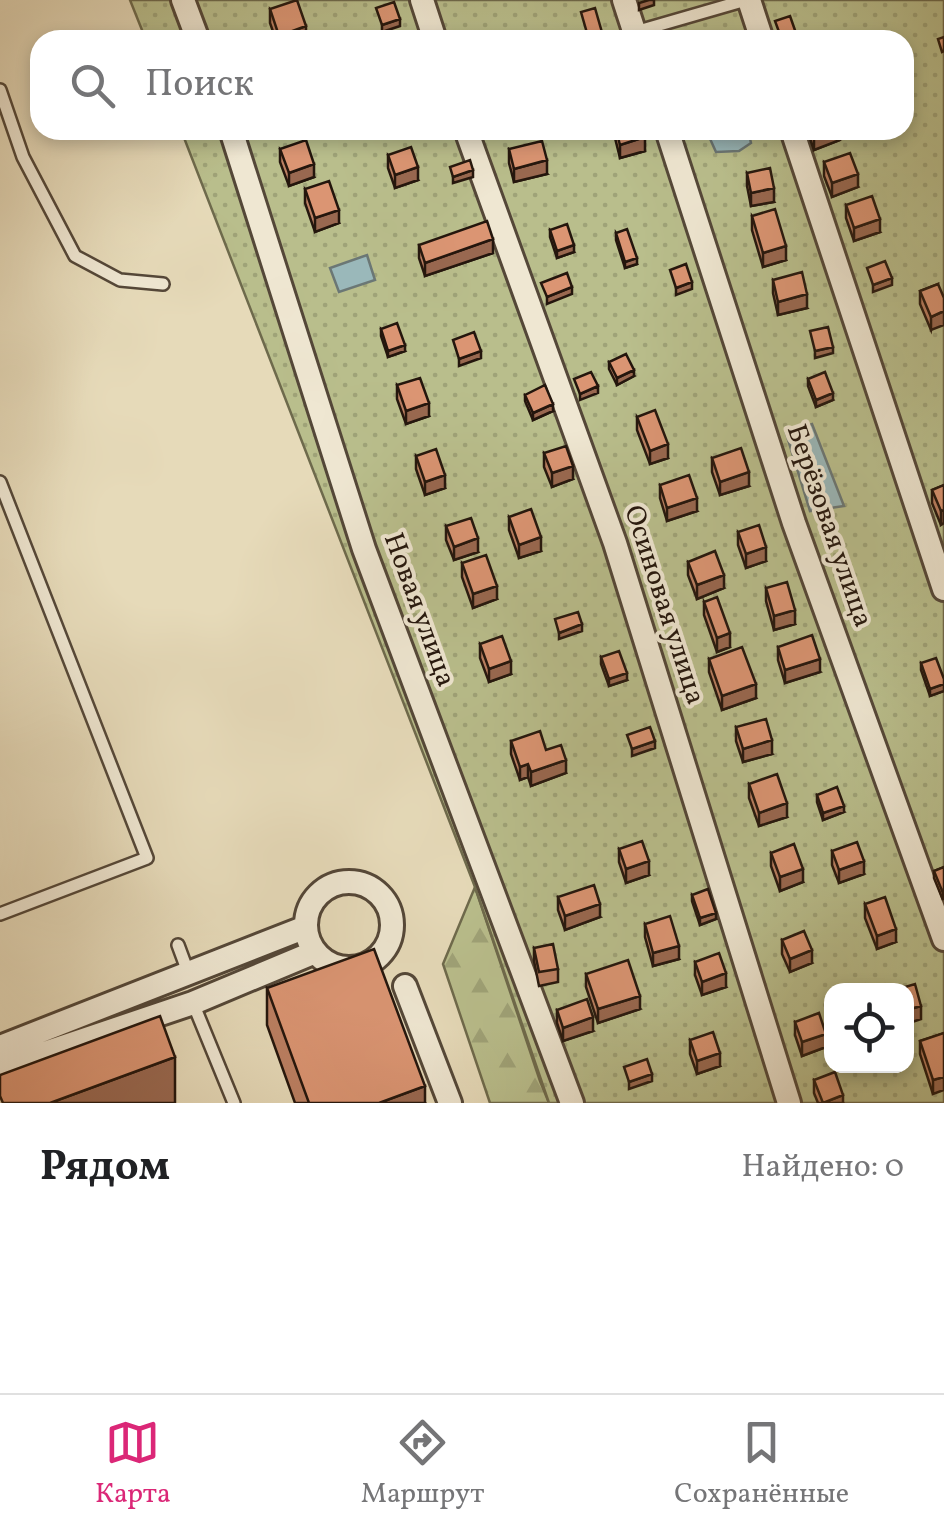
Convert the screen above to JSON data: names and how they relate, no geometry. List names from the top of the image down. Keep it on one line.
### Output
{"streets":{"street":["Берёзовая улица","Осиновая улица","Новая улица"]},"page":{"search":"Поиск","heading":["Рядом","Найдено: 0"],"nav":["Карта","Маршрут","Сохранённые"]}}
